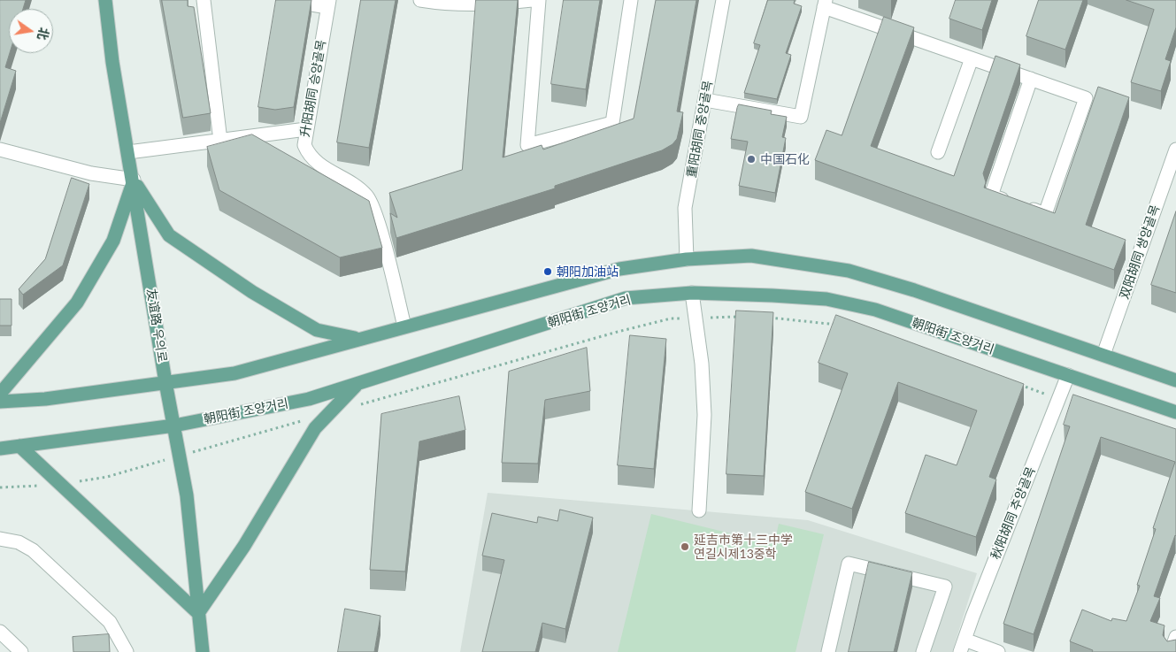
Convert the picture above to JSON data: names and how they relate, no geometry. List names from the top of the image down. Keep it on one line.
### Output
{"streets":{"main road":["朝阳街 조양거리","友谊路 우의로"],"street":["升阳胡同 승양골목","重阳胡同 중양골목","双阳胡同 쌍양골목","秋阳胡同 추양골목"]},"crossings":[["朝阳街 조양거리","友谊路 우의로"],["朝阳街 조양거리","秋阳胡同 추양골목"]],"places":["中国石化","朝阳加油站","延吉市第十三中学 연길시제13중학"],"north":"right"}
